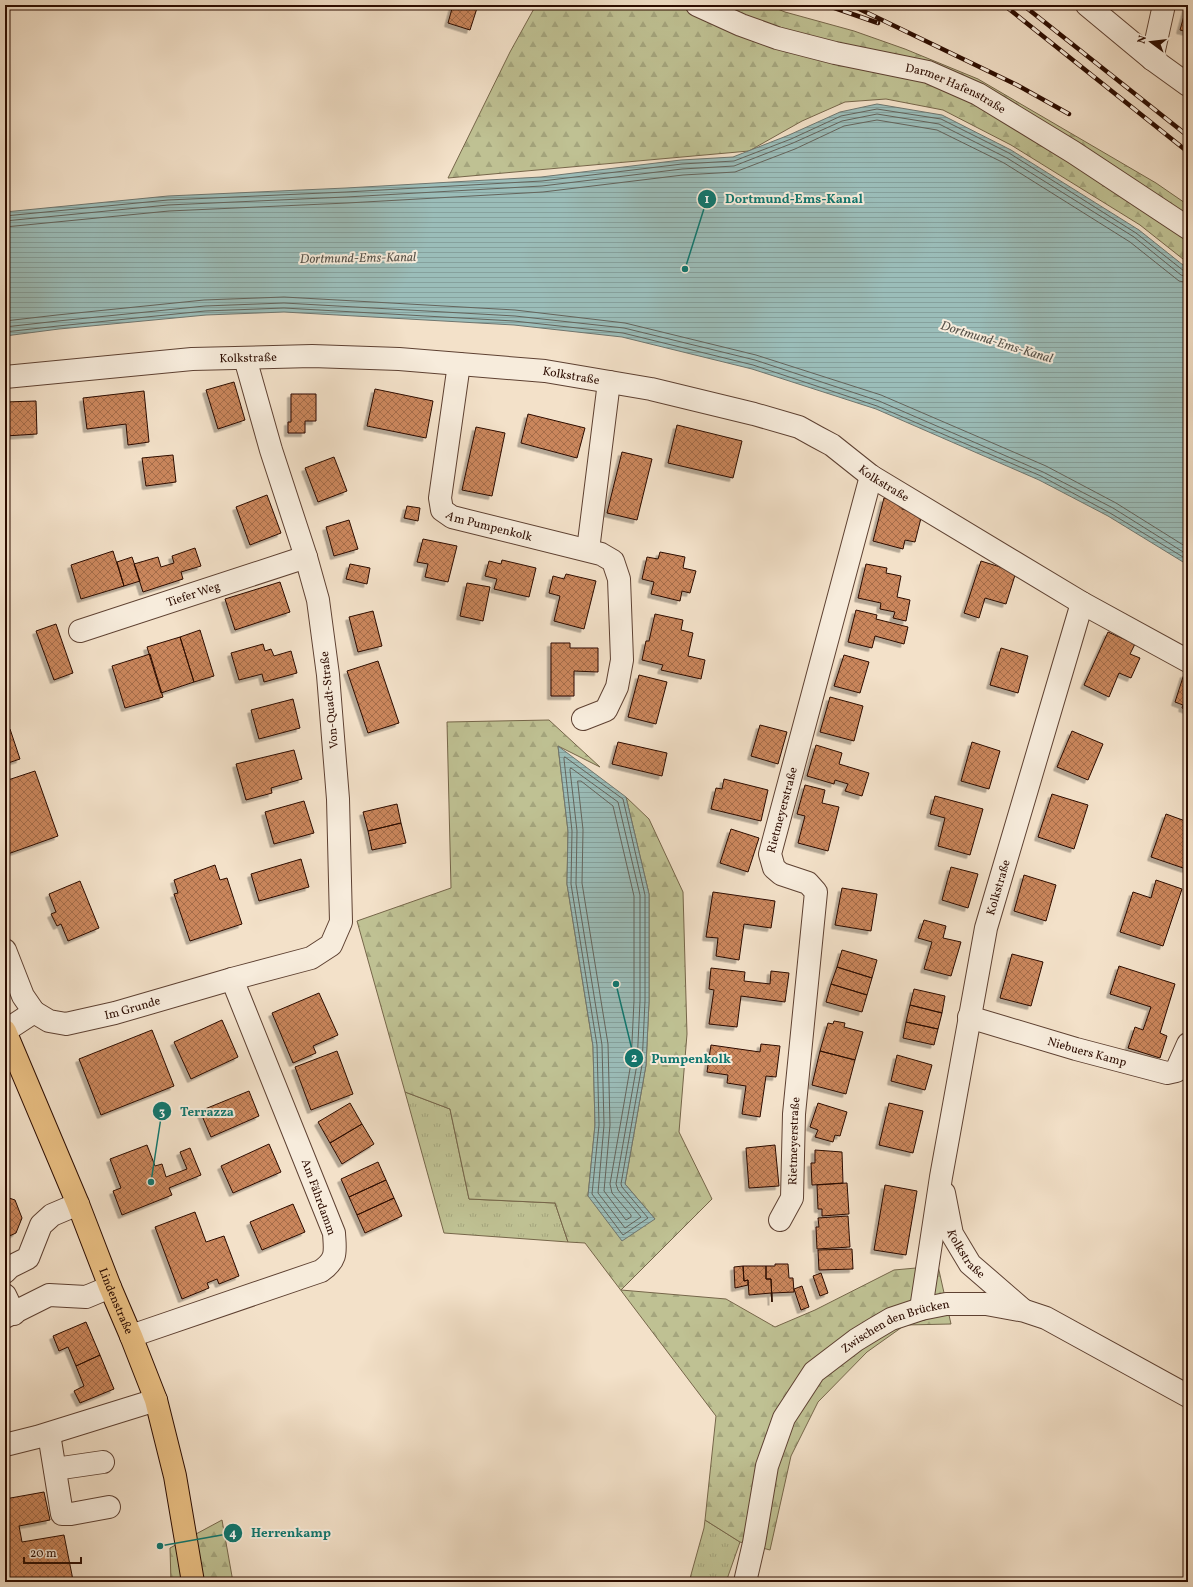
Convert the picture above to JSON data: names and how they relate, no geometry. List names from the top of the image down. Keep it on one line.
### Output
{"streets":{"main road":["Lindenstraße"],"street":["Darmer Hafenstraße","Kolkstraße","Am Pumpenkolk","Tiefer Weg","Von-Quadt-Straße","Rietmeyerstraße","Im Grunde","Niebuers Kamp","Am Fährdamm","Zwischen den Brücken"]},"crossings":[["Kolkstraße","Am Pumpenkolk"],["Kolkstraße","Von-Quadt-Straße"],["Kolkstraße","Rietmeyerstraße"],["Kolkstraße","Niebuers Kamp"],["Kolkstraße","Zwischen den Brücken"],["Tiefer Weg","Von-Quadt-Straße"],["Von-Quadt-Straße","Im Grunde"],["Von-Quadt-Straße","Am Fährdamm"],["Im Grunde","Am Fährdamm"],["Im Grunde","Lindenstraße"],["Am Fährdamm","Lindenstraße"]],"water":["Dortmund-Ems-Kanal"],"places":["Dortmund-Ems-Kanal","Pumpenkolk","Terrazza","Herrenkamp"],"scale_bar":"20 m","north":"left"}
